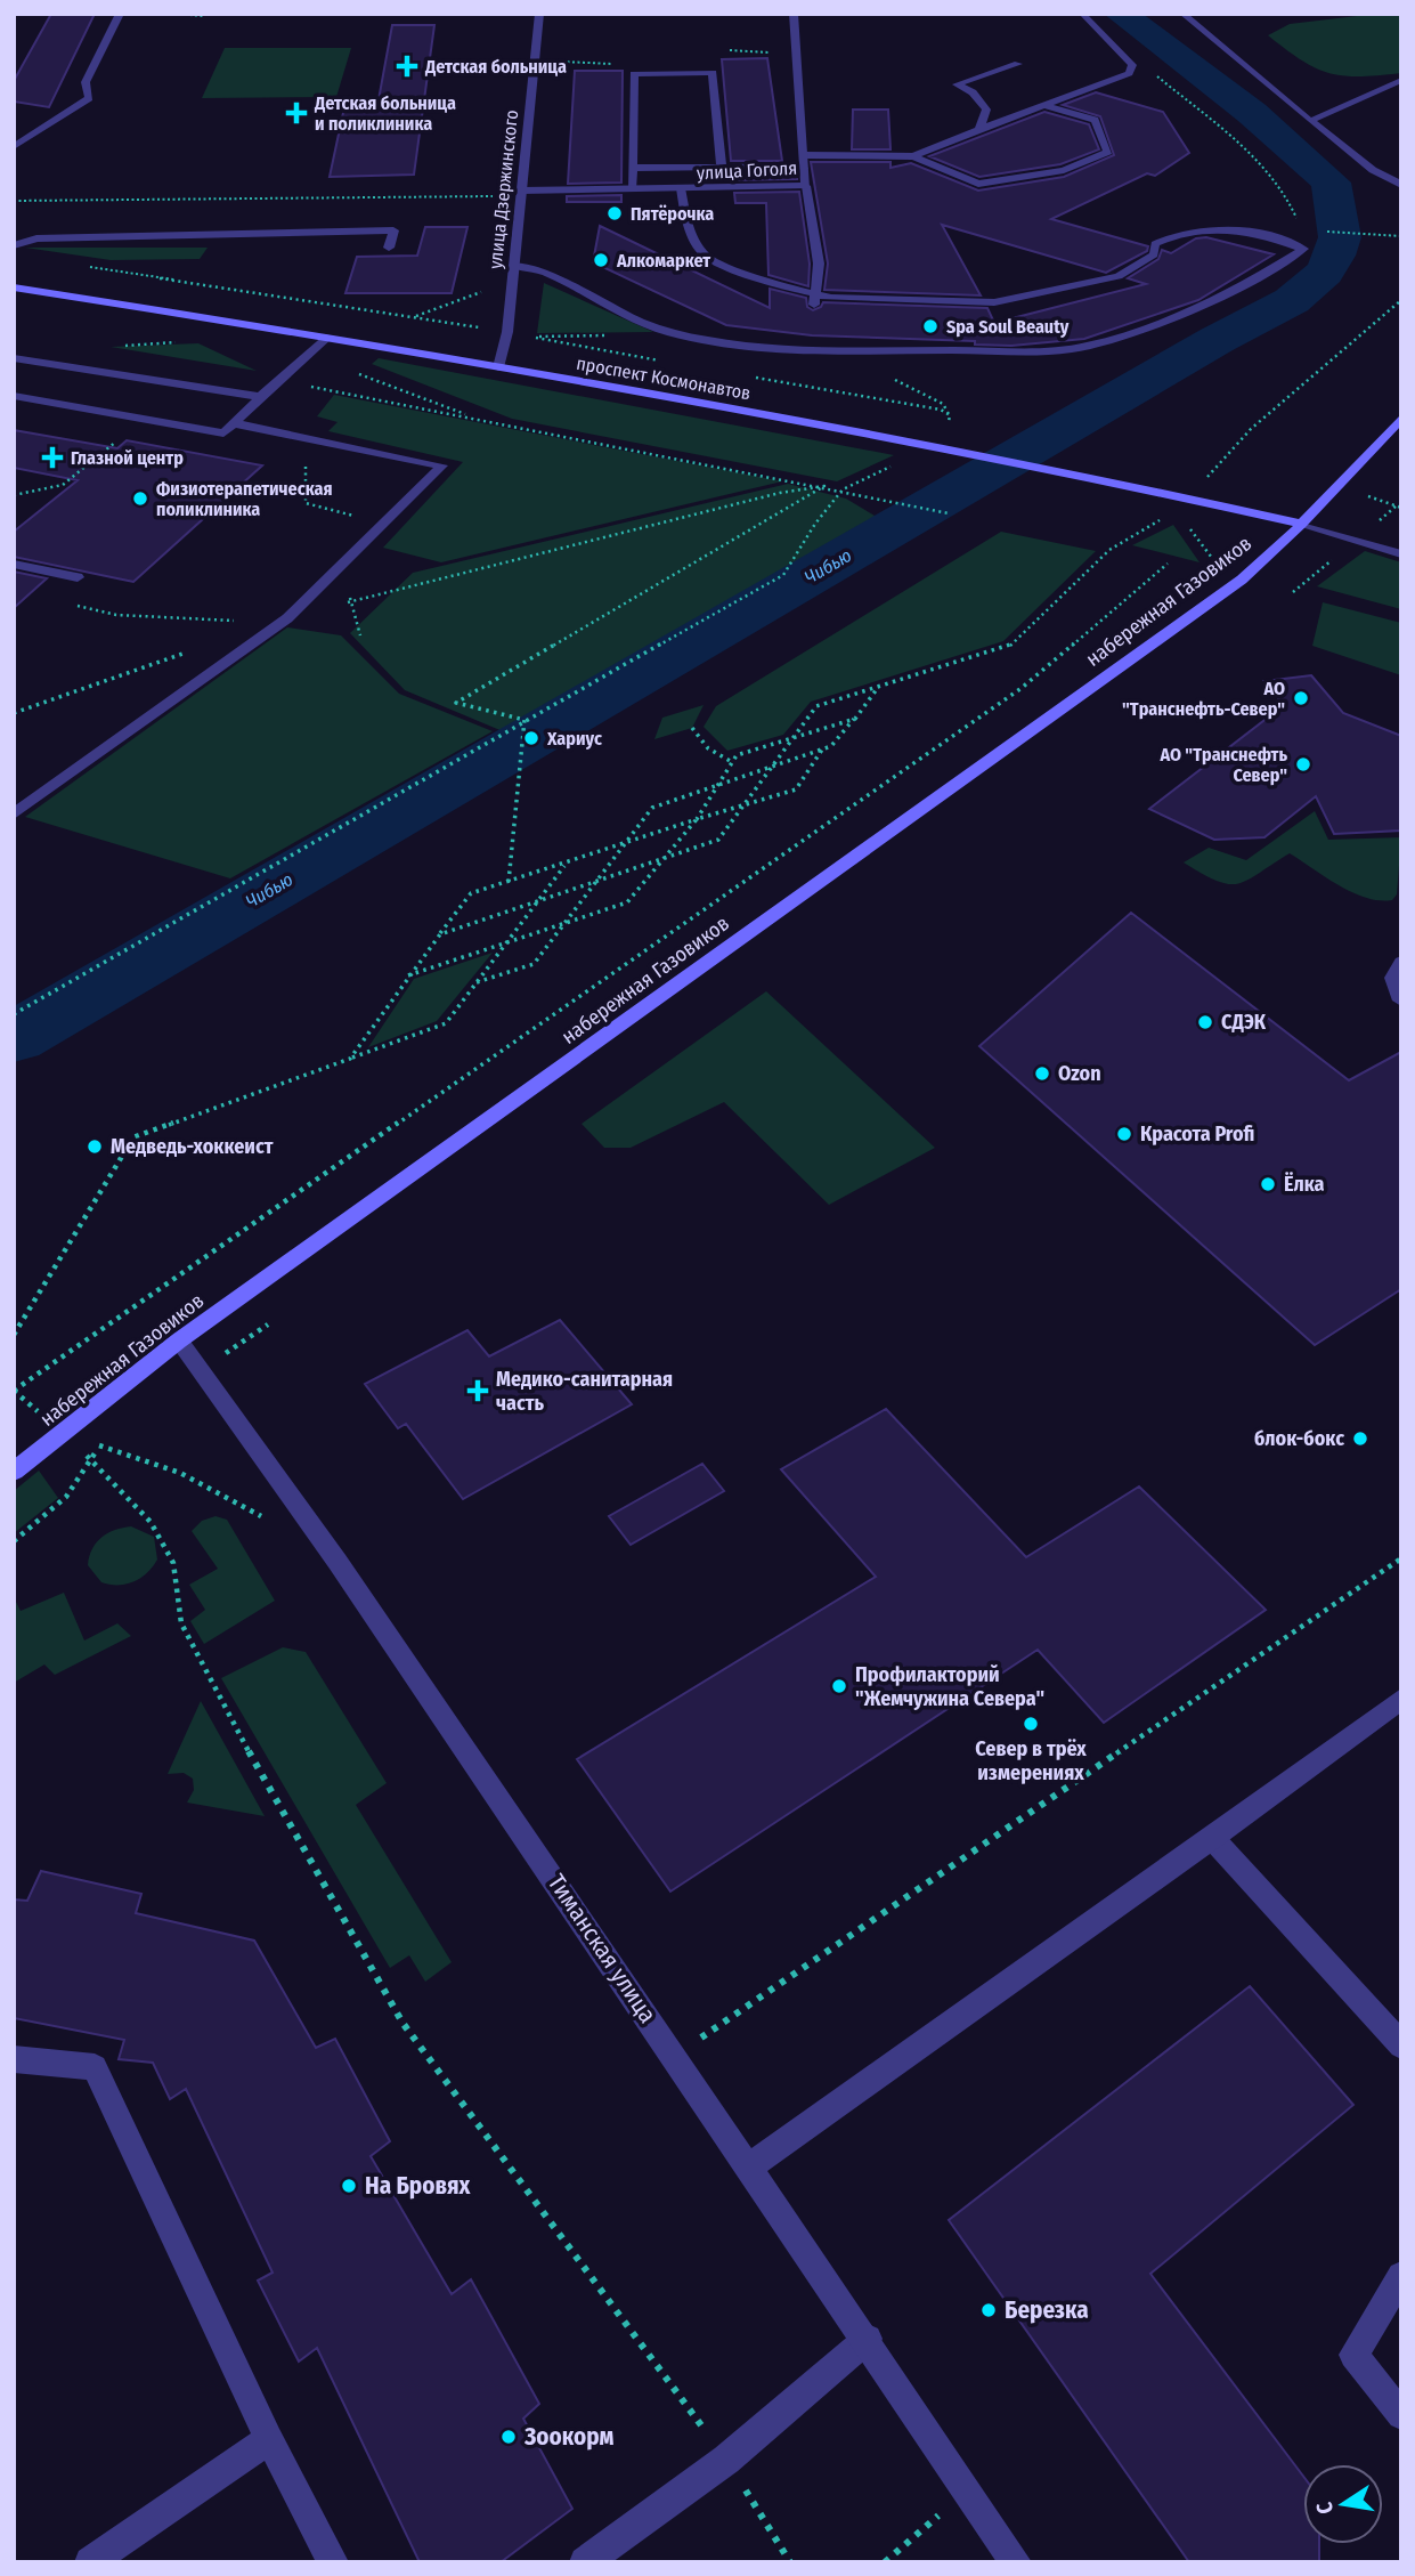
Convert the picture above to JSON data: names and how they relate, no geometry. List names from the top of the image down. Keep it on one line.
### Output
{"streets":{"main road":["проспект Космонавтов","набережная Газовиков"],"street":["улица Гоголя","улица Дзержинского","Тиманская улица"]},"crossings":[["улица Гоголя","улица Дзержинского"],["улица Дзержинского","проспект Космонавтов"],["проспект Космонавтов","набережная Газовиков"],["набережная Газовиков","Тиманская улица"]],"water":["Чибью"],"places":{"health":["Детская больница","Детская больница и поликлиника","Глазной центр","Медико-санитарная часть"],"other":["Пятёрочка","Алкомаркет","Spa Soul Beauty","Физиотерапетическая поликлиника","АО \"Транснефть-Север\"","Хариус","АО \"Транснефть Север\"","СДЭК","Ozon","Красота Profi","Медведь-хоккеист","Ёлка","блок-бокс","Профилакторий \"Жемчужина Севера\"","Север в трёх измерениях","На Бровях","Березка","Зоокорм"]},"north":"left"}
